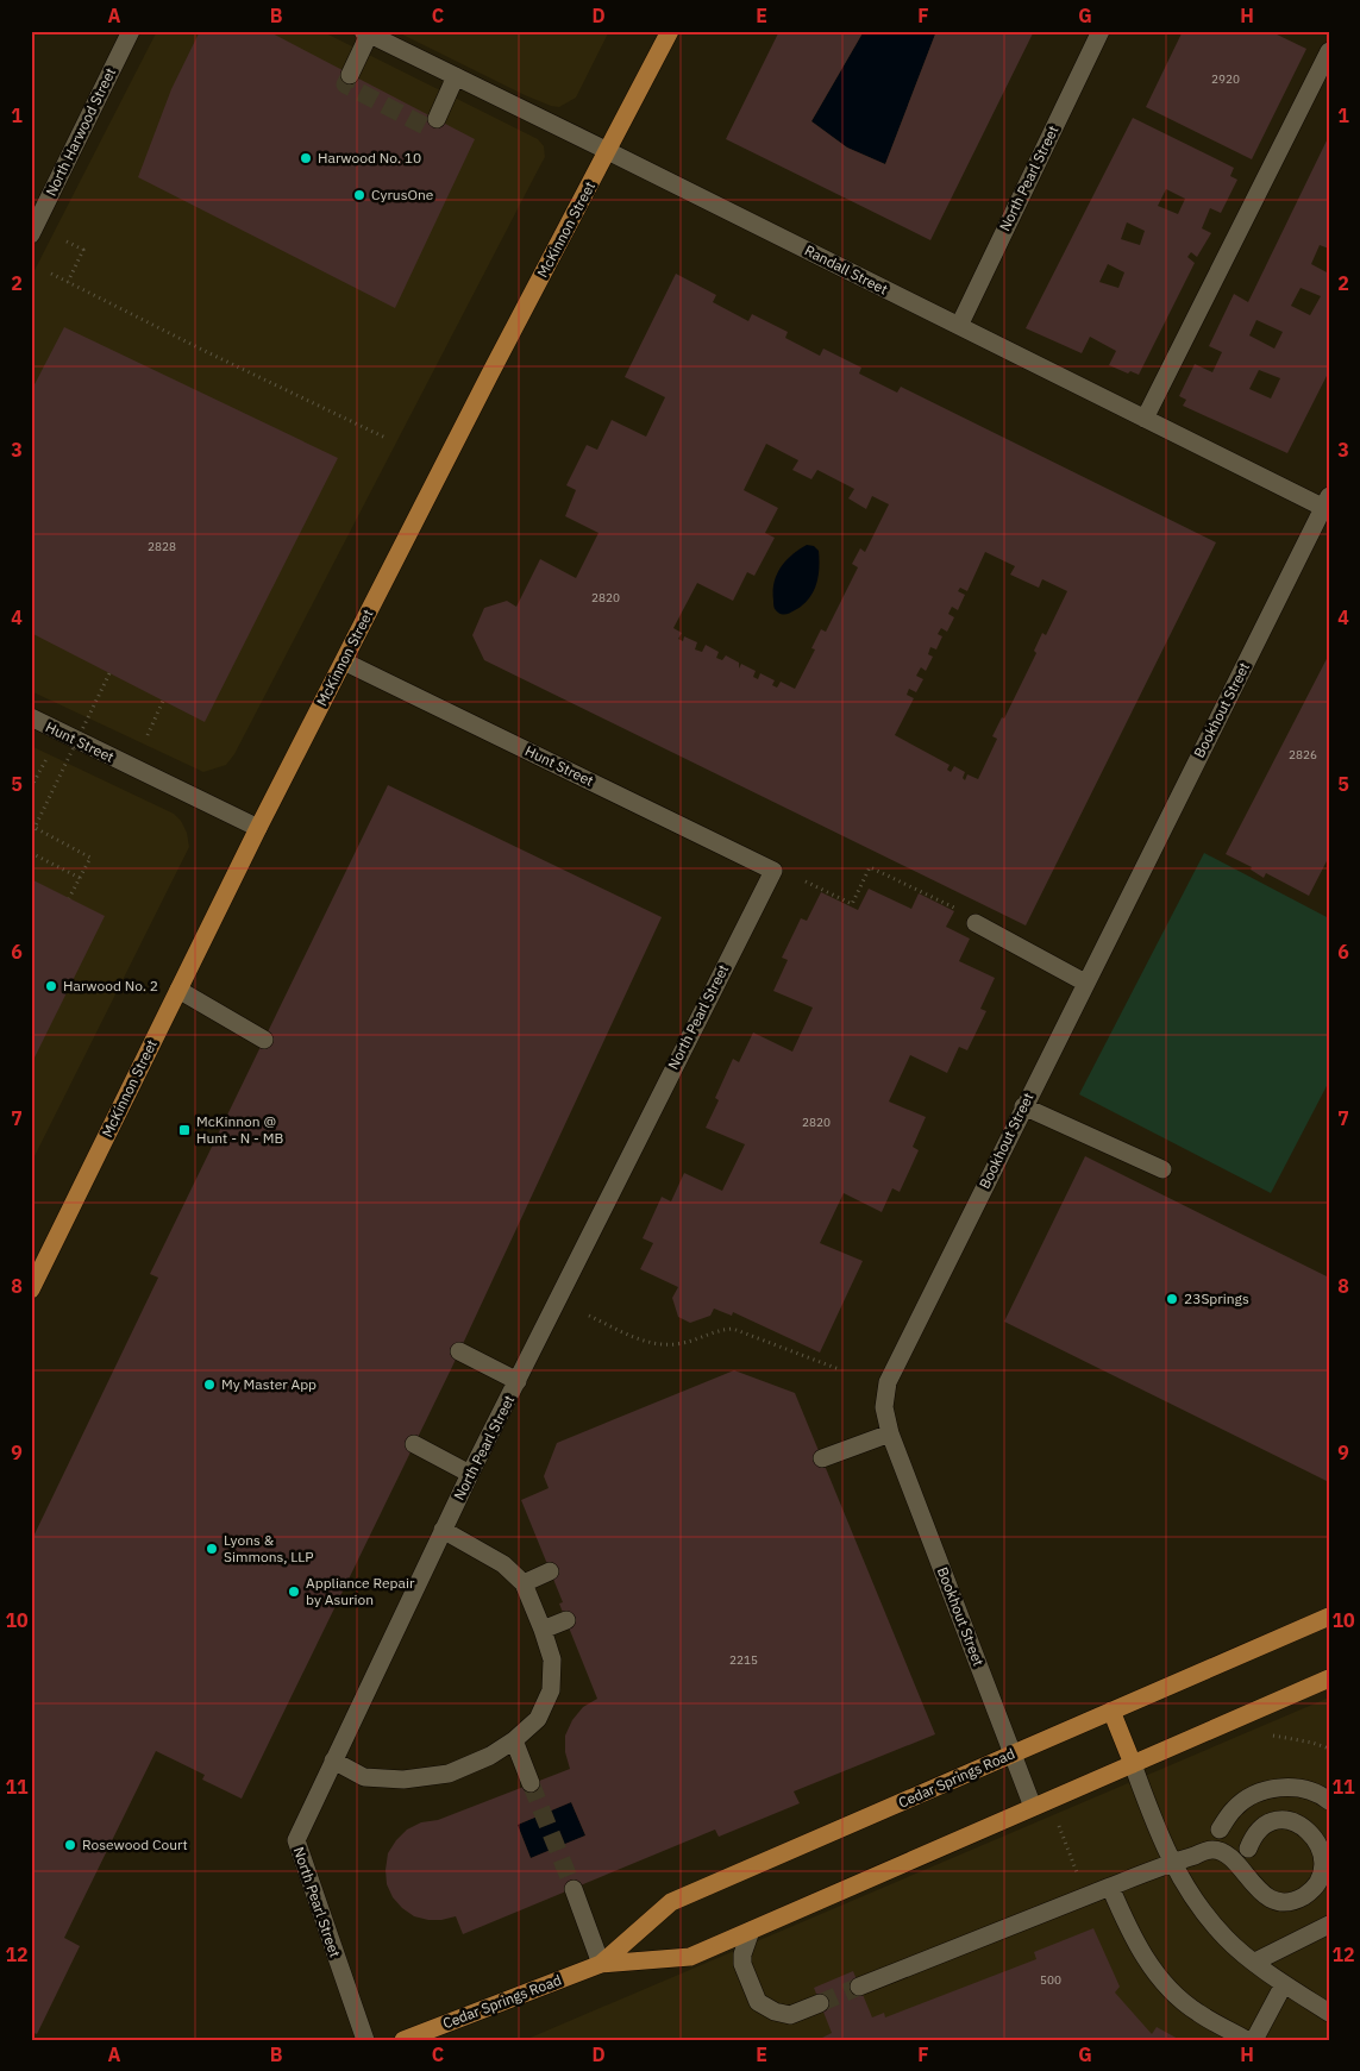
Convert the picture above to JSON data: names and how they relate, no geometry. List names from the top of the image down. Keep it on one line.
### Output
{"streets":{"main road":["McKinnon Street","Cedar Springs Road"],"street":["North Harwood Street","North Pearl Street","Randall Street","Bookhout Street","Hunt Street"]},"crossings":[["North Pearl Street","Randall Street"],["North Pearl Street","Hunt Street"],["McKinnon Street","Randall Street"],["McKinnon Street","Hunt Street"],["Randall Street","Bookhout Street"],["Bookhout Street","Cedar Springs Road"]],"places":{"other":["Harwood No. 10","CyrusOne","Harwood No. 2","23Springs","My Master App","Lyons & Simmons, LLP","Appliance Repair by Asurion","Rosewood Court"],"transit":["McKinnon @ Hunt - N - MB"]},"house_numbers":["2920","2828","2820","2826","2820","2215","500"],"grid":{"columns":["A","B","C","D","E","F","G","H"],"rows":["1","2","3","4","5","6","7","8","9","10","11","12"]}}
